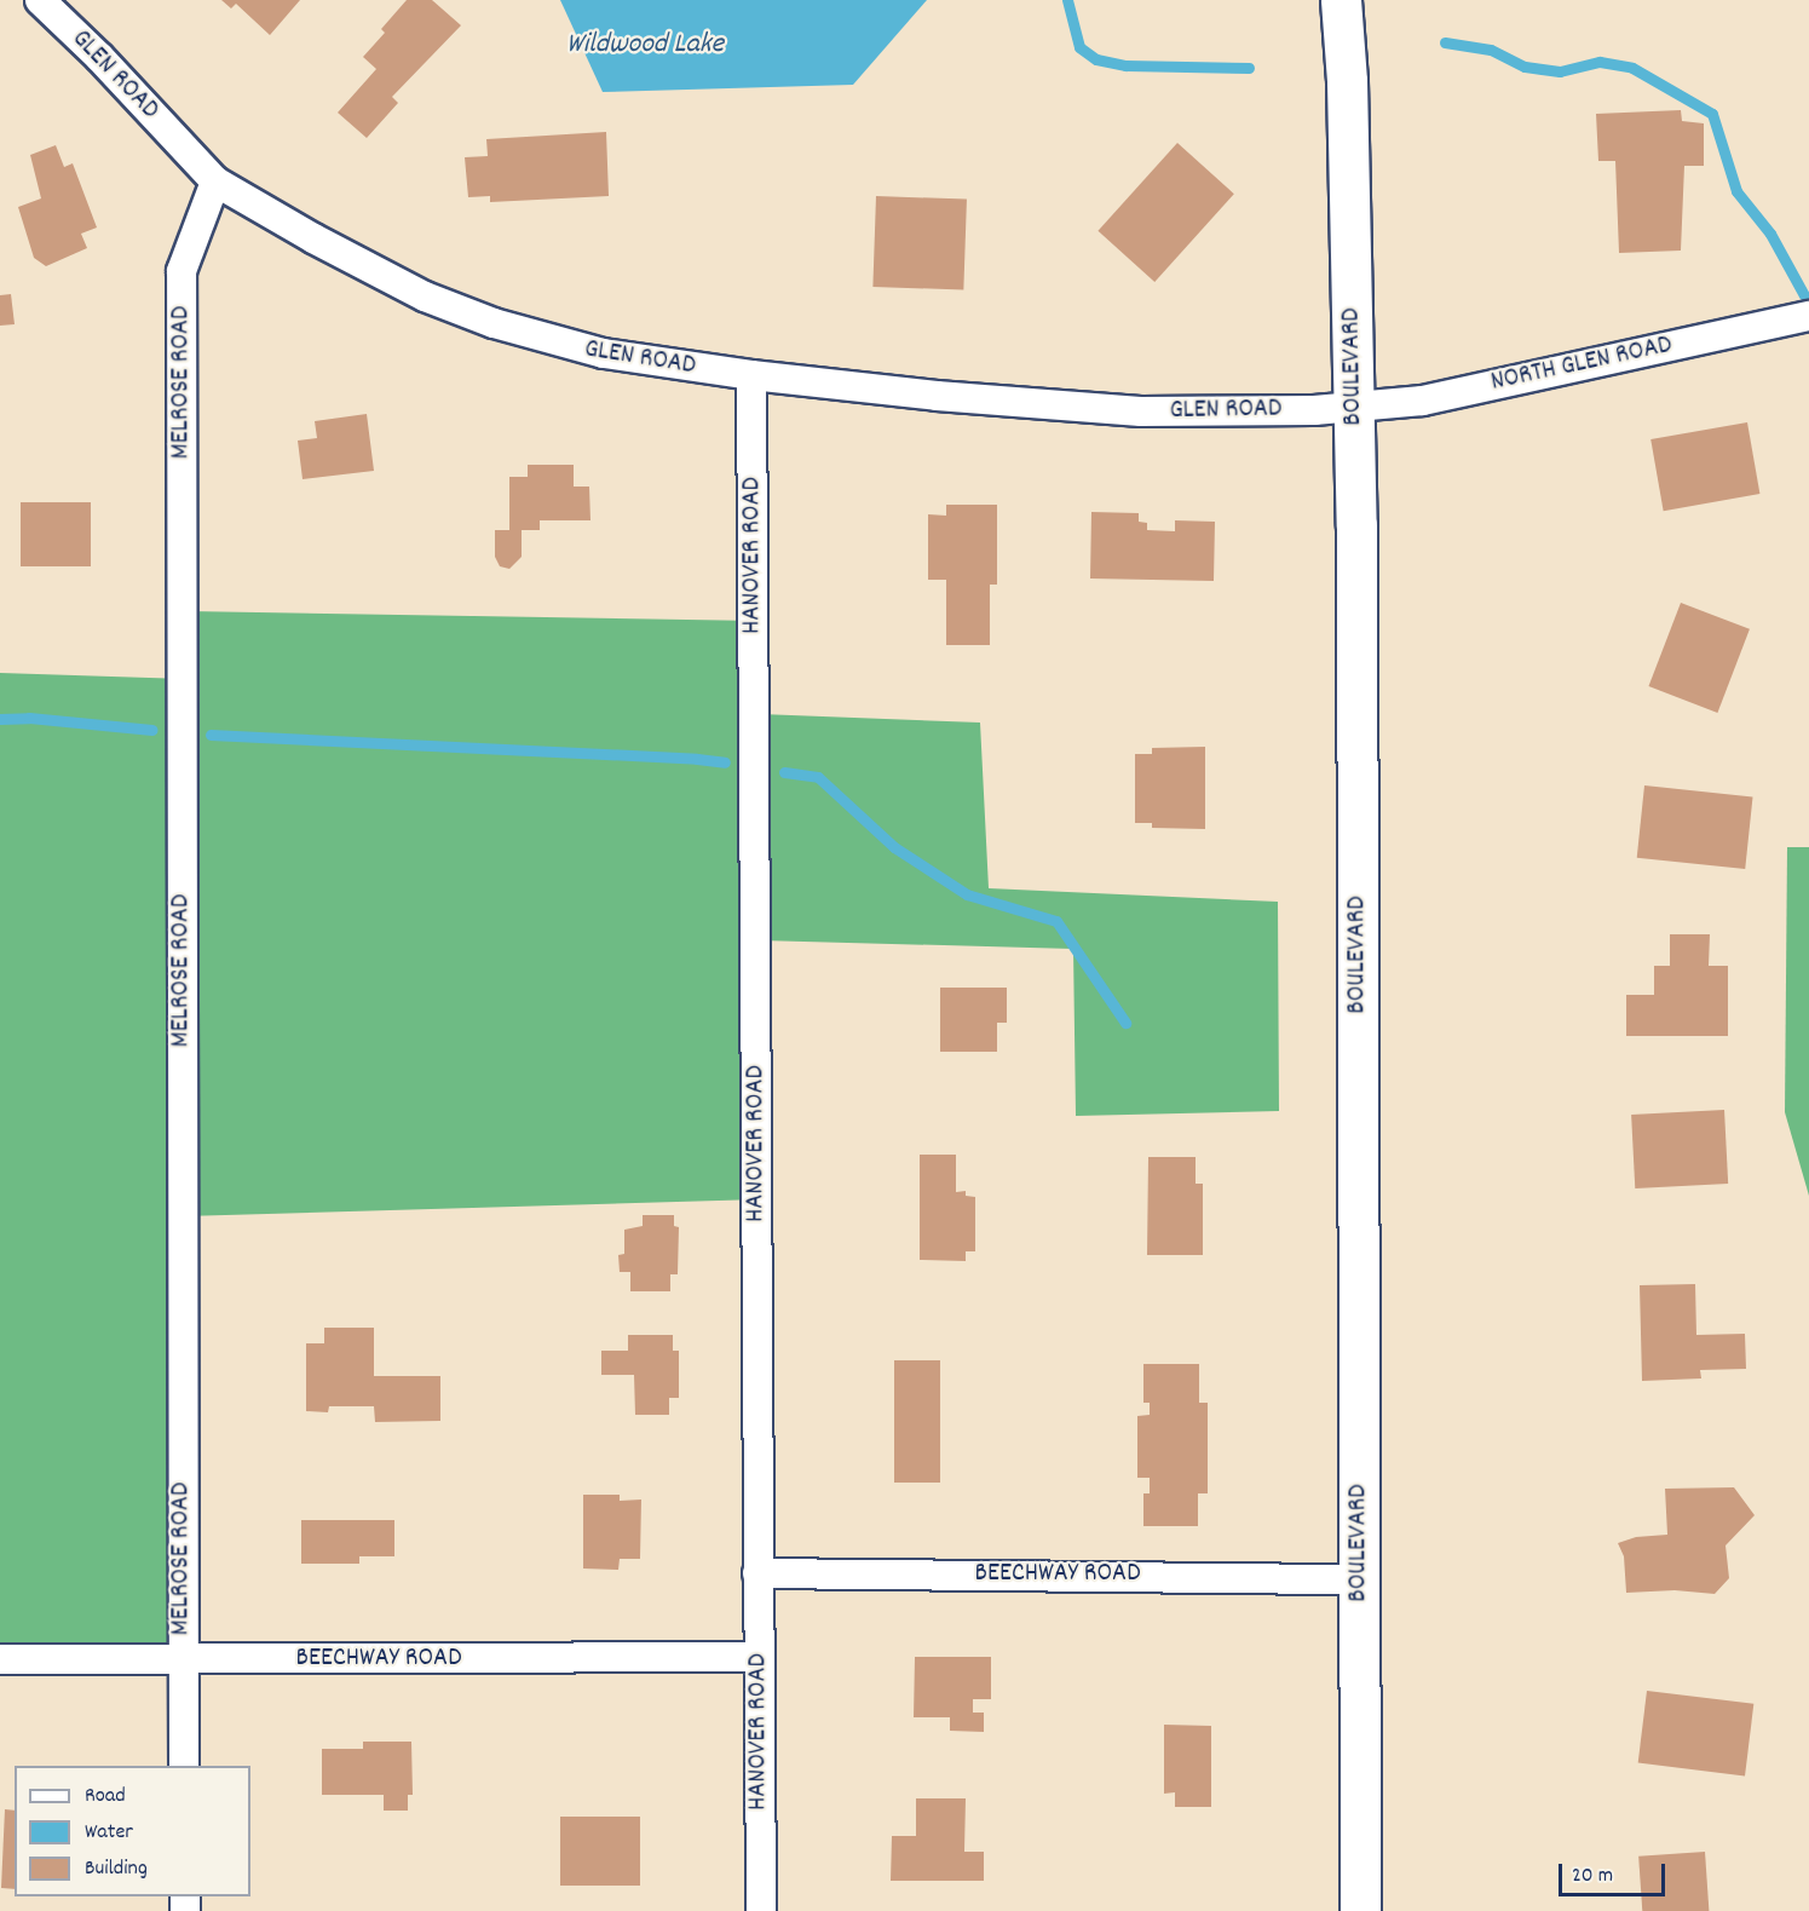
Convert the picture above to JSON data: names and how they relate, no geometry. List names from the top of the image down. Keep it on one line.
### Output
{"streets":{"main road":["BOULEVARD"],"street":["GLEN ROAD","NORTH GLEN ROAD","MELROSE ROAD","HANOVER ROAD","BEECHWAY ROAD"]},"crossings":[["GLEN ROAD","NORTH GLEN ROAD"],["GLEN ROAD","BOULEVARD"],["GLEN ROAD","MELROSE ROAD"],["GLEN ROAD","HANOVER ROAD"],["NORTH GLEN ROAD","BOULEVARD"],["BOULEVARD","BEECHWAY ROAD"],["MELROSE ROAD","BEECHWAY ROAD"],["HANOVER ROAD","BEECHWAY ROAD"]],"water":["Wildwood Lake"],"legend":["Road","Water","Building"],"scale_bar":"20 m"}
